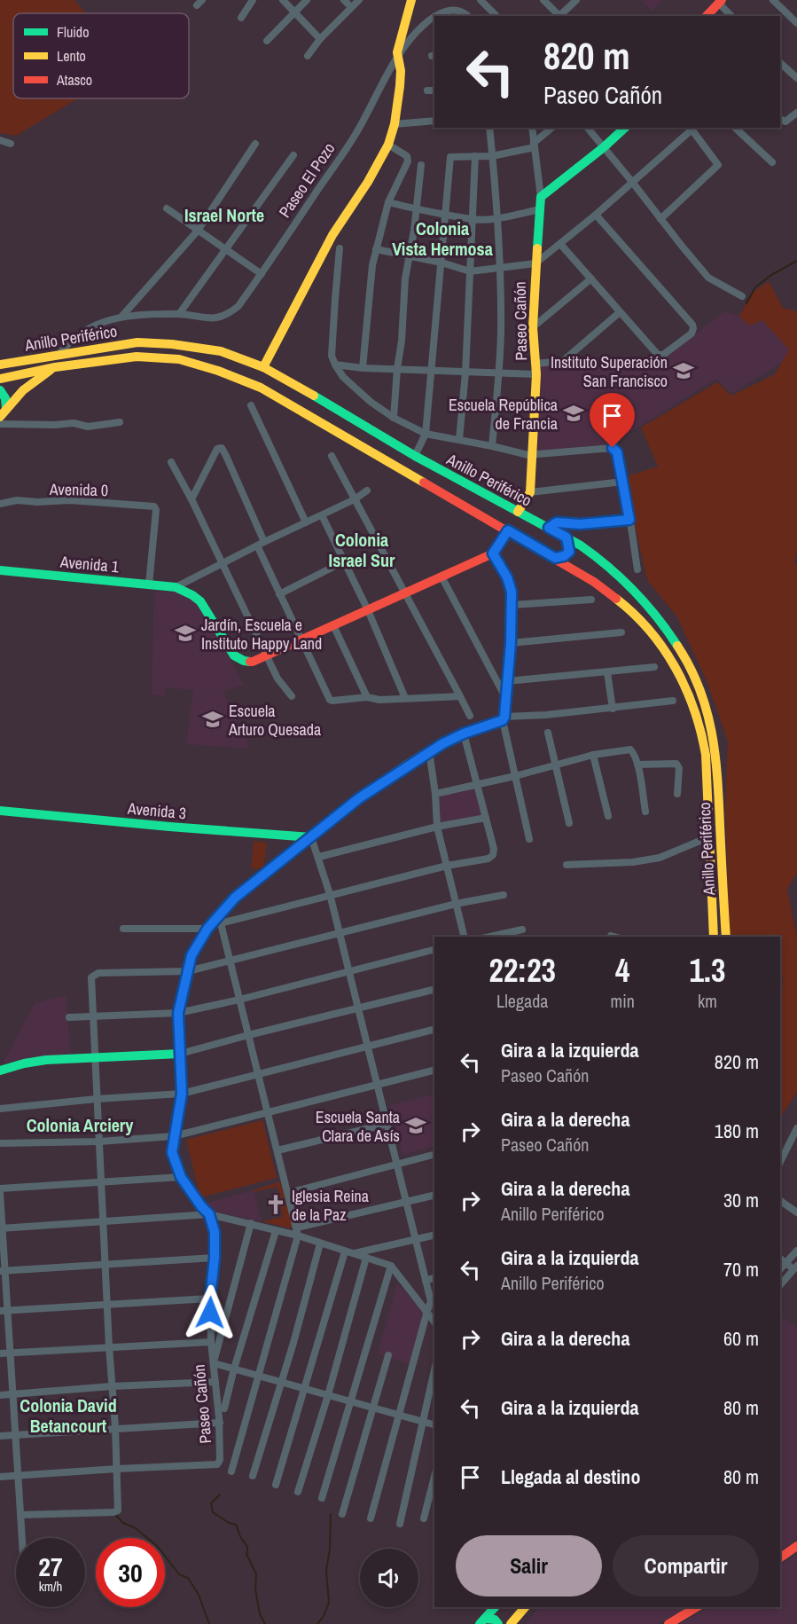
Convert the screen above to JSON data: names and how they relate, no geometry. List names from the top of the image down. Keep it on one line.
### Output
{"streets":{"main road":["Paseo El Pozo","Paseo Cañón","Anillo Periférico","Avenida 1","Avenida 3"],"street":["Avenida 0"]},"crossings":[["Paseo El Pozo","Anillo Periférico"],["Paseo Cañón","Anillo Periférico"],["Paseo Cañón","Avenida 3"],["Avenida 0","Avenida 1"]],"districts":["Israel Norte","Colonia Vista Hermosa","Colonia Israel Sur","Colonia Arciery","Colonia David Betancourt"],"places":{"school or university":["Instituto Superación San Francisco","Escuela República de Francia","Jardín, Escuela e Instituto Happy Land","Escuela Arturo Quesada","Escuela Santa Clara de Asís"],"church":["Iglesia Reina de la Paz"]},"legend":["Fluido","Lento","Atasco"],"page":{"turn":["820 m","Paseo Cañón"],"eta":["22:23","Llegada","4","min","1.3","km"],"list":[{"name":"Gira a la izquierda","note":"Paseo Cañón","value":"820 m"},{"name":"Gira a la derecha","note":"Paseo Cañón","value":"180 m"},{"name":"Gira a la derecha","note":"Anillo Periférico","value":"30 m"},{"name":"Gira a la izquierda","note":"Anillo Periférico","value":"70 m"},{"name":"Gira a la derecha","value":"60 m"},{"name":"Gira a la izquierda","value":"80 m"},{"name":"Llegada al destino","value":"80 m"}],"buttons":["Salir","Compartir"],"speed":"27 km/h","limit":"30"}}
